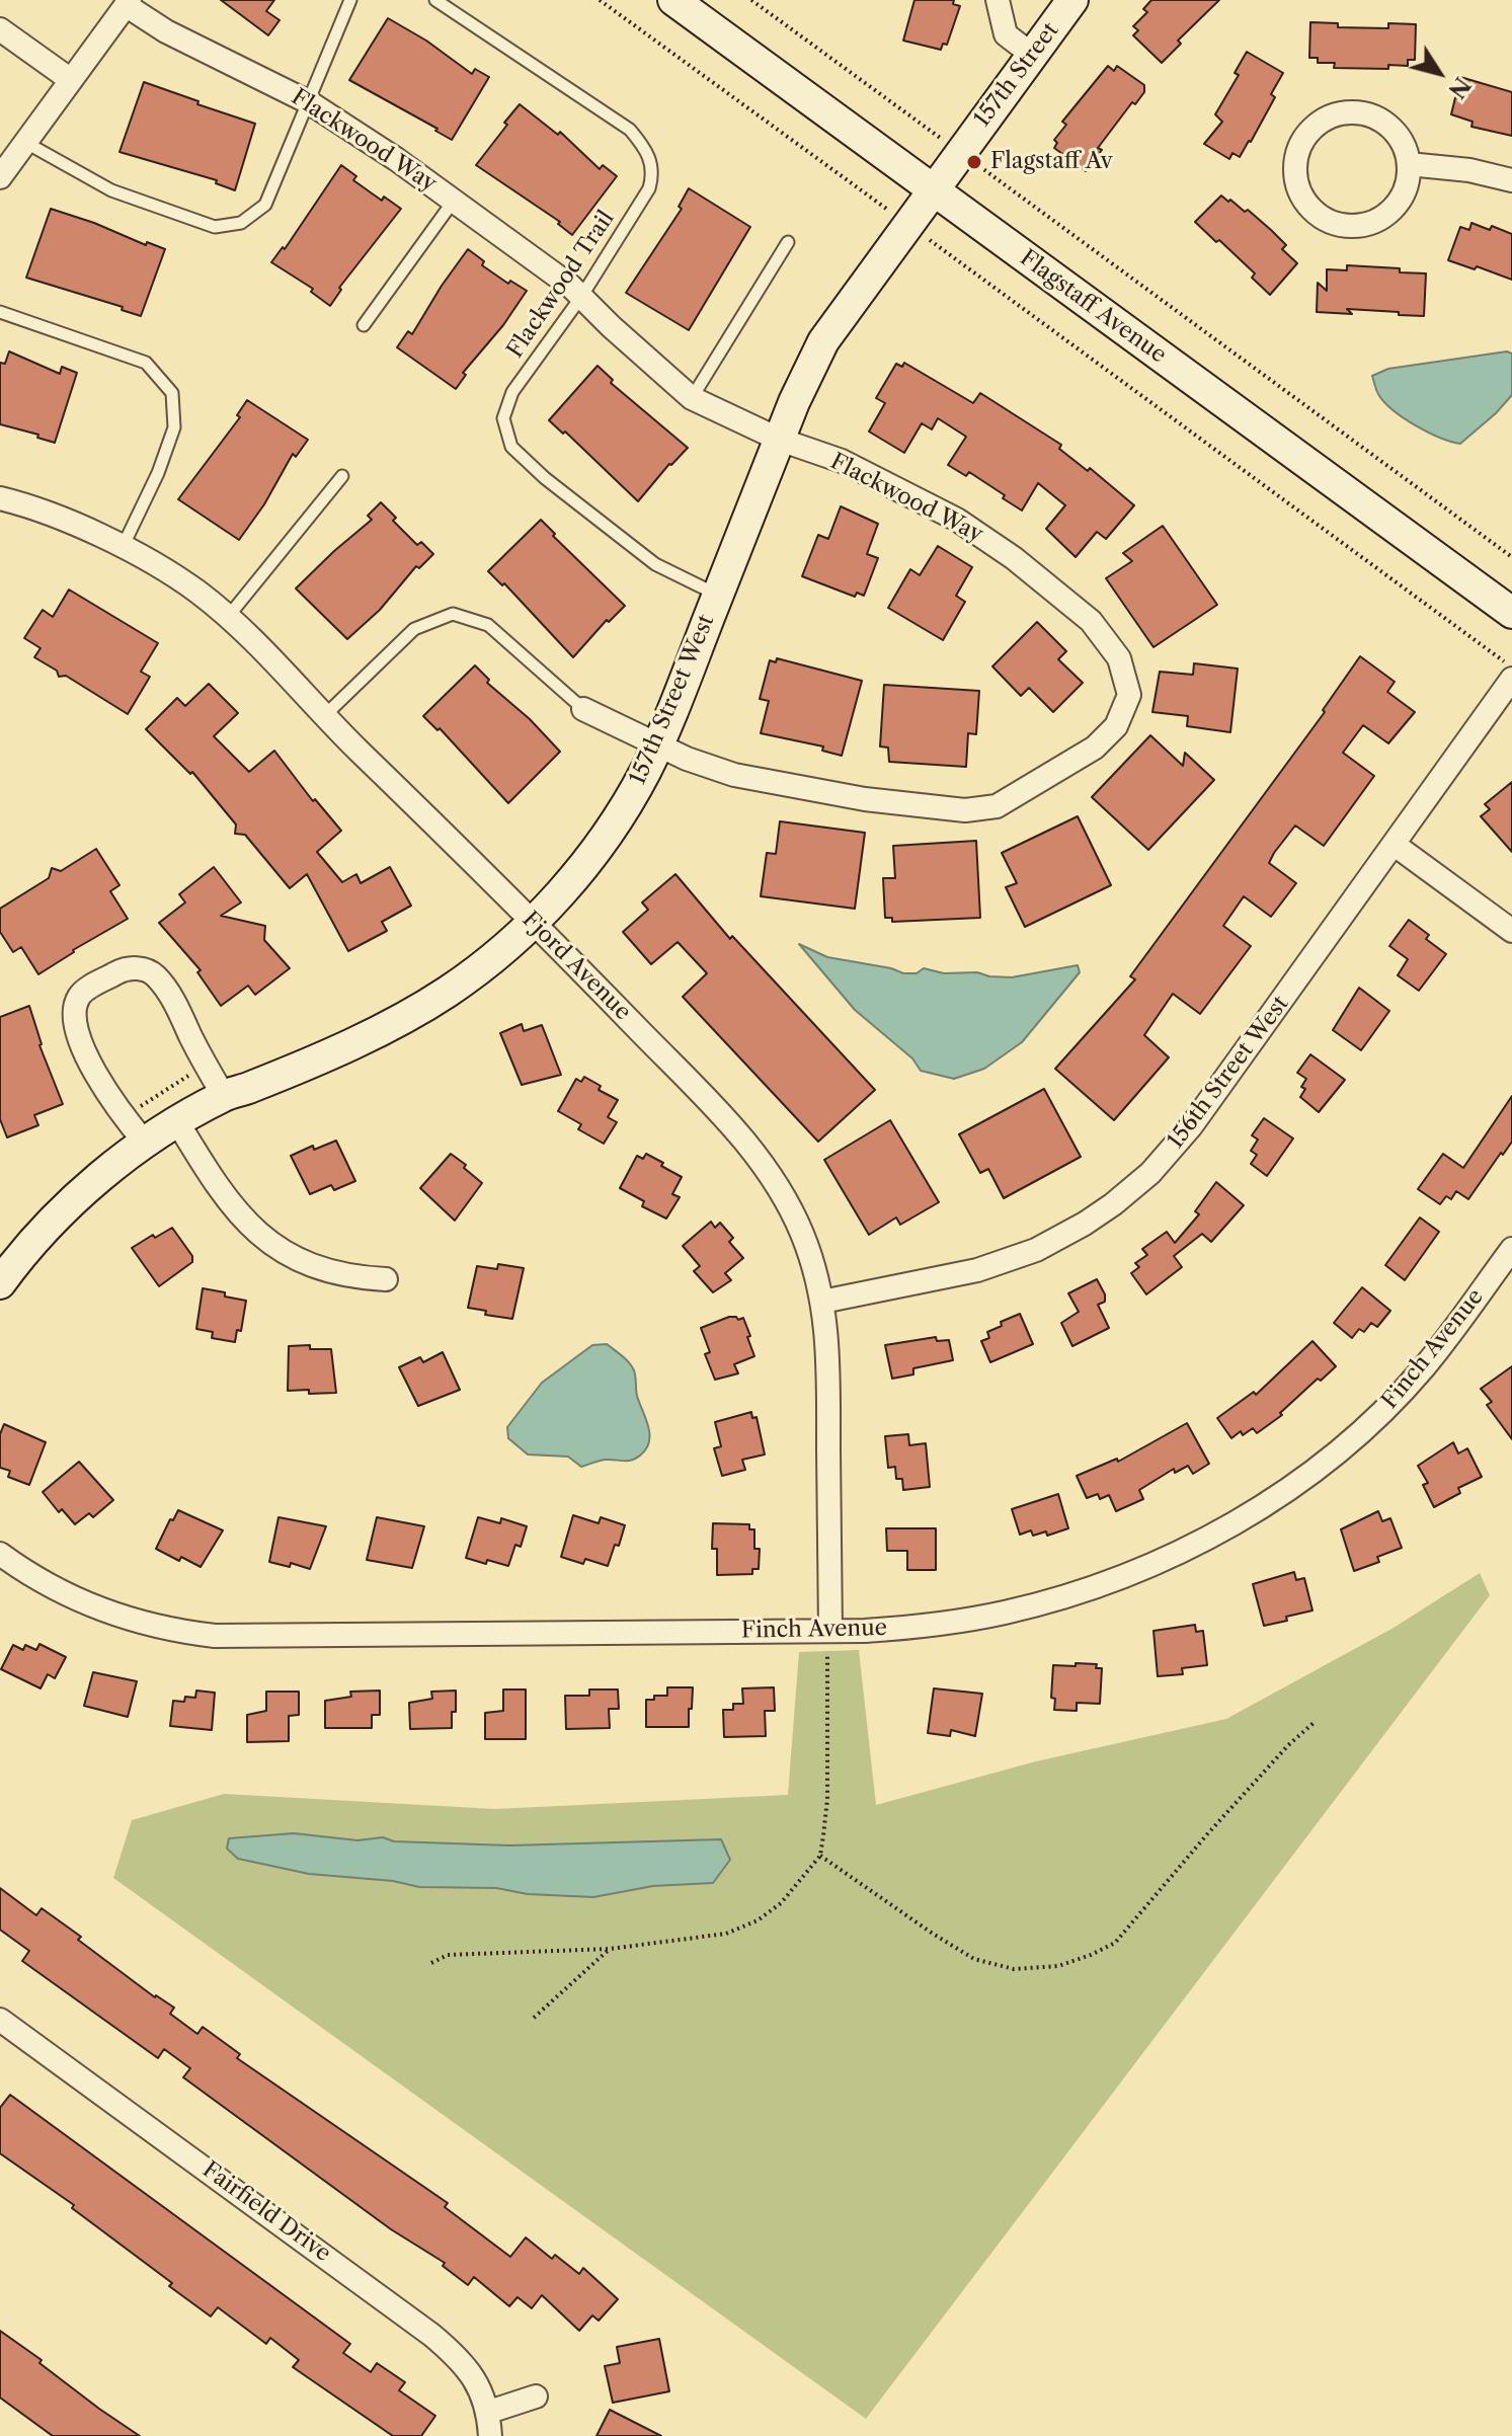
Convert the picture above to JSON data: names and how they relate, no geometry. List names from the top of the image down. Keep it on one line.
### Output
{"streets":{"street":["157th Street","Flackwood Way","Flagstaff Avenue","157th Street West","Fjord Avenue","156th Street West","Finch Avenue","Fairfield Drive"],"lane":["Flackwood Trail"]},"crossings":[["157th Street","Flagstaff Avenue"],["157th Street","157th Street West"],["Flackwood Way","Flackwood Trail"],["Flackwood Way","157th Street West"],["Flackwood Trail","157th Street West"],["Flagstaff Avenue","157th Street West"],["157th Street West","Fjord Avenue"],["Fjord Avenue","156th Street West"],["Fjord Avenue","Finch Avenue"]],"places":["Flagstaff Av"],"north":"bottom right"}
